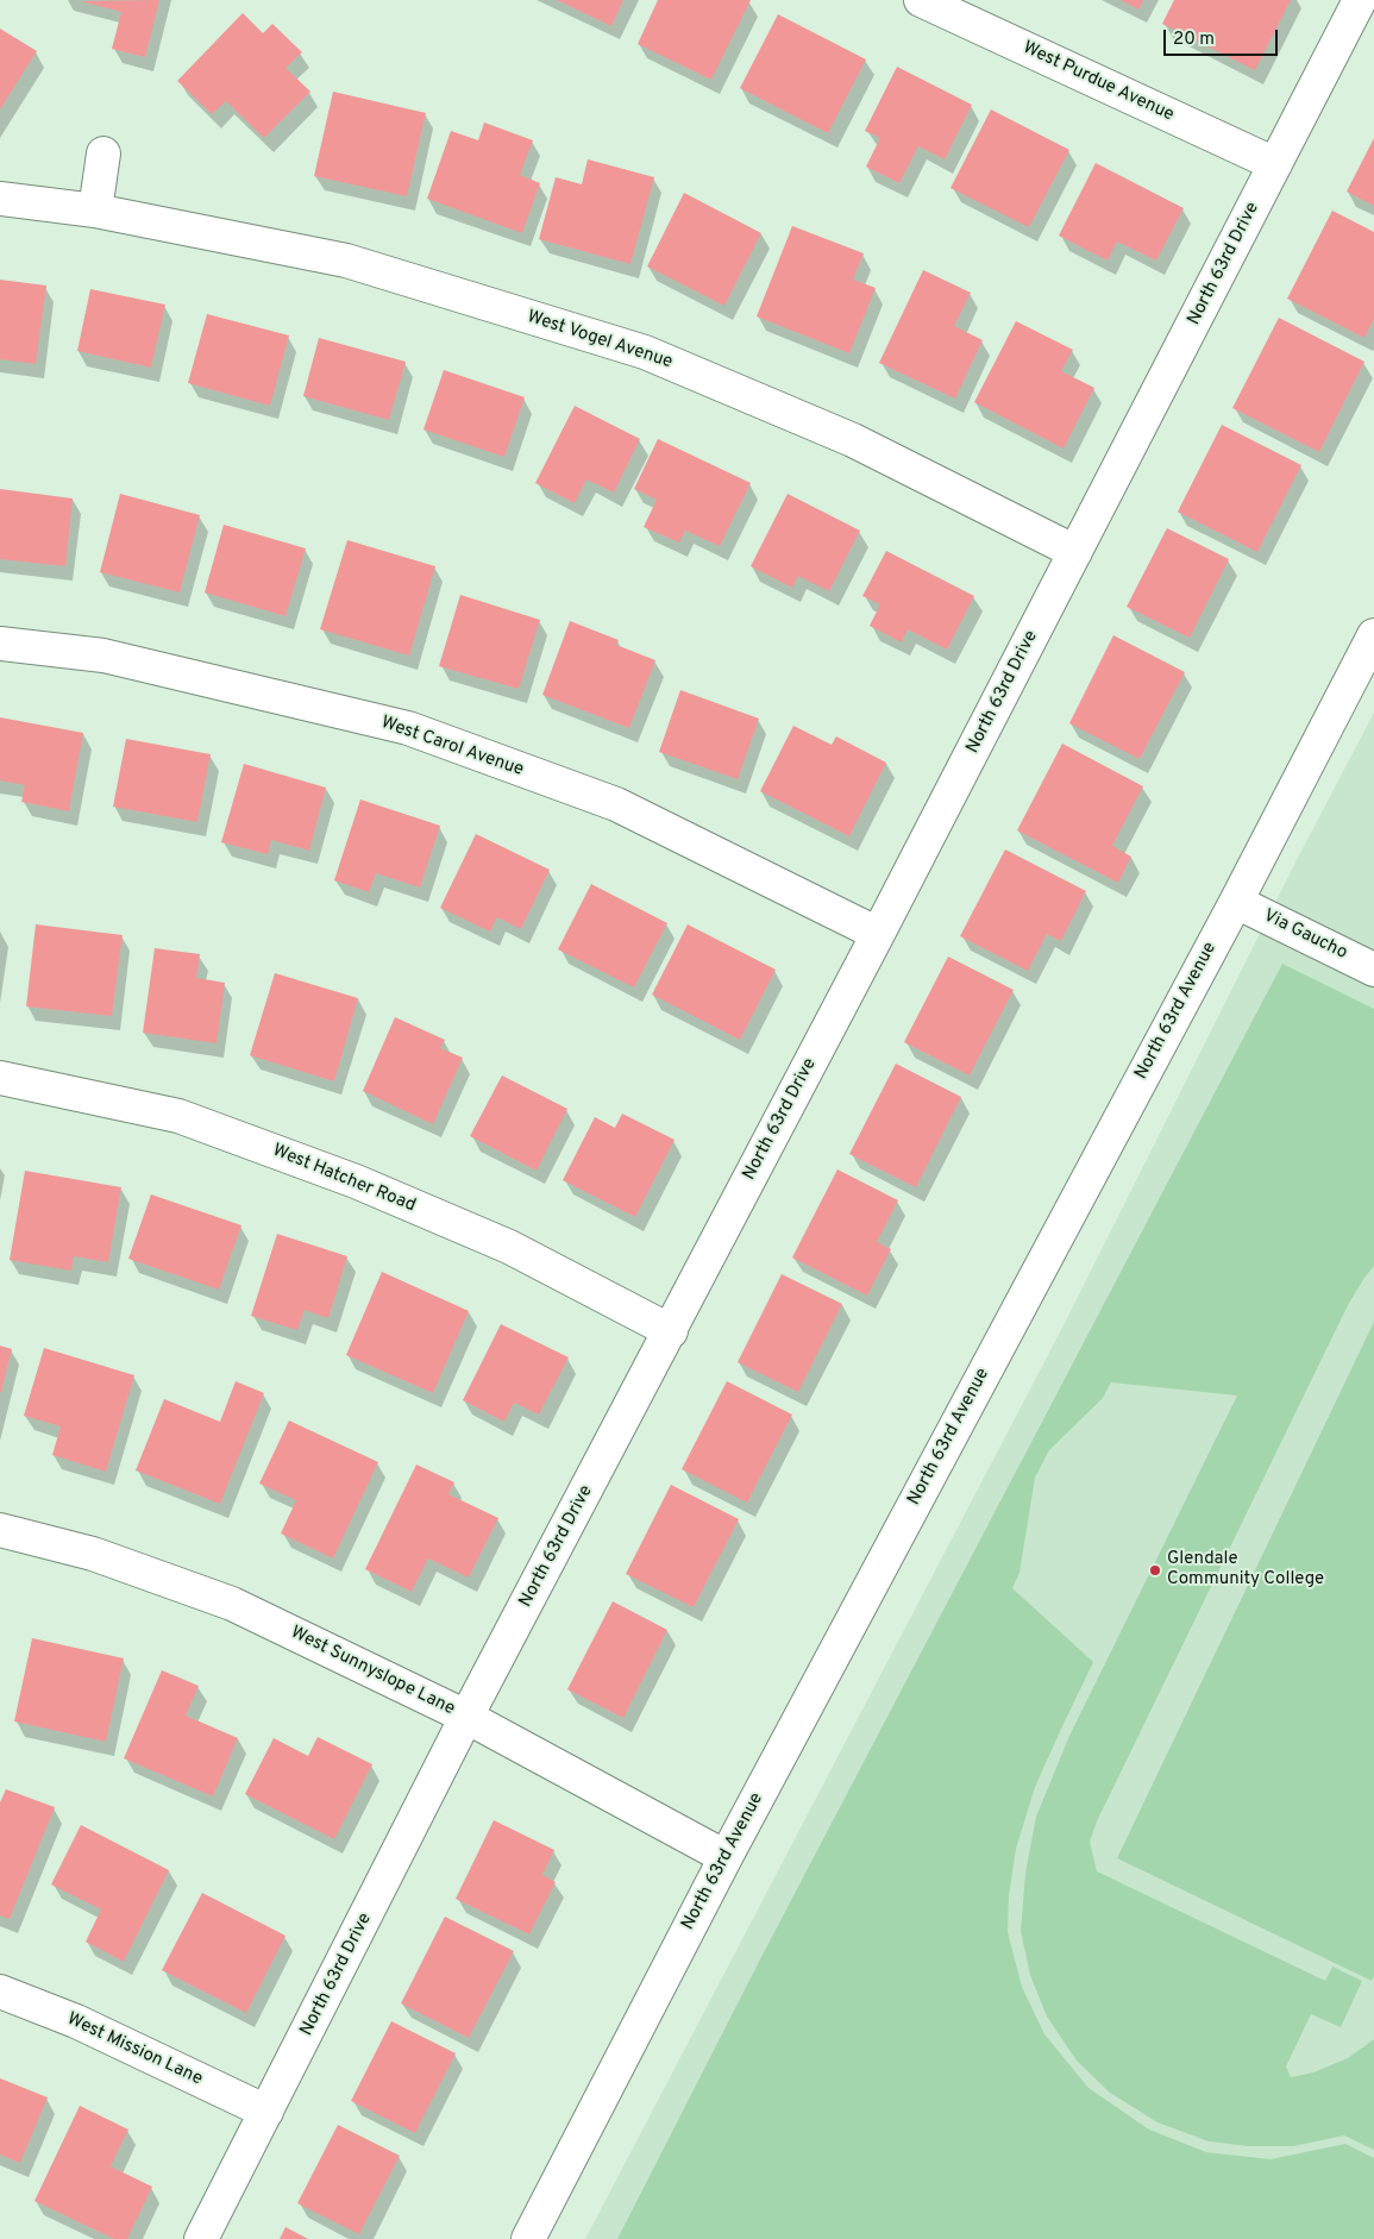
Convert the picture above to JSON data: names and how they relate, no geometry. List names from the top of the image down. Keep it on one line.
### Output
{"streets":{"street":["West Purdue Avenue","North 63rd Drive","West Vogel Avenue","West Carol Avenue","Via Gaucho","North 63rd Avenue","West Hatcher Road","West Sunnyslope Lane","West Mission Lane"]},"crossings":[["West Purdue Avenue","North 63rd Drive"],["North 63rd Drive","West Vogel Avenue"],["North 63rd Drive","West Carol Avenue"],["North 63rd Drive","West Hatcher Road"],["North 63rd Drive","West Sunnyslope Lane"],["North 63rd Drive","West Mission Lane"],["Via Gaucho","North 63rd Avenue"],["North 63rd Avenue","West Sunnyslope Lane"]],"places":["Glendale Community College"],"scale_bar":"20 m"}
